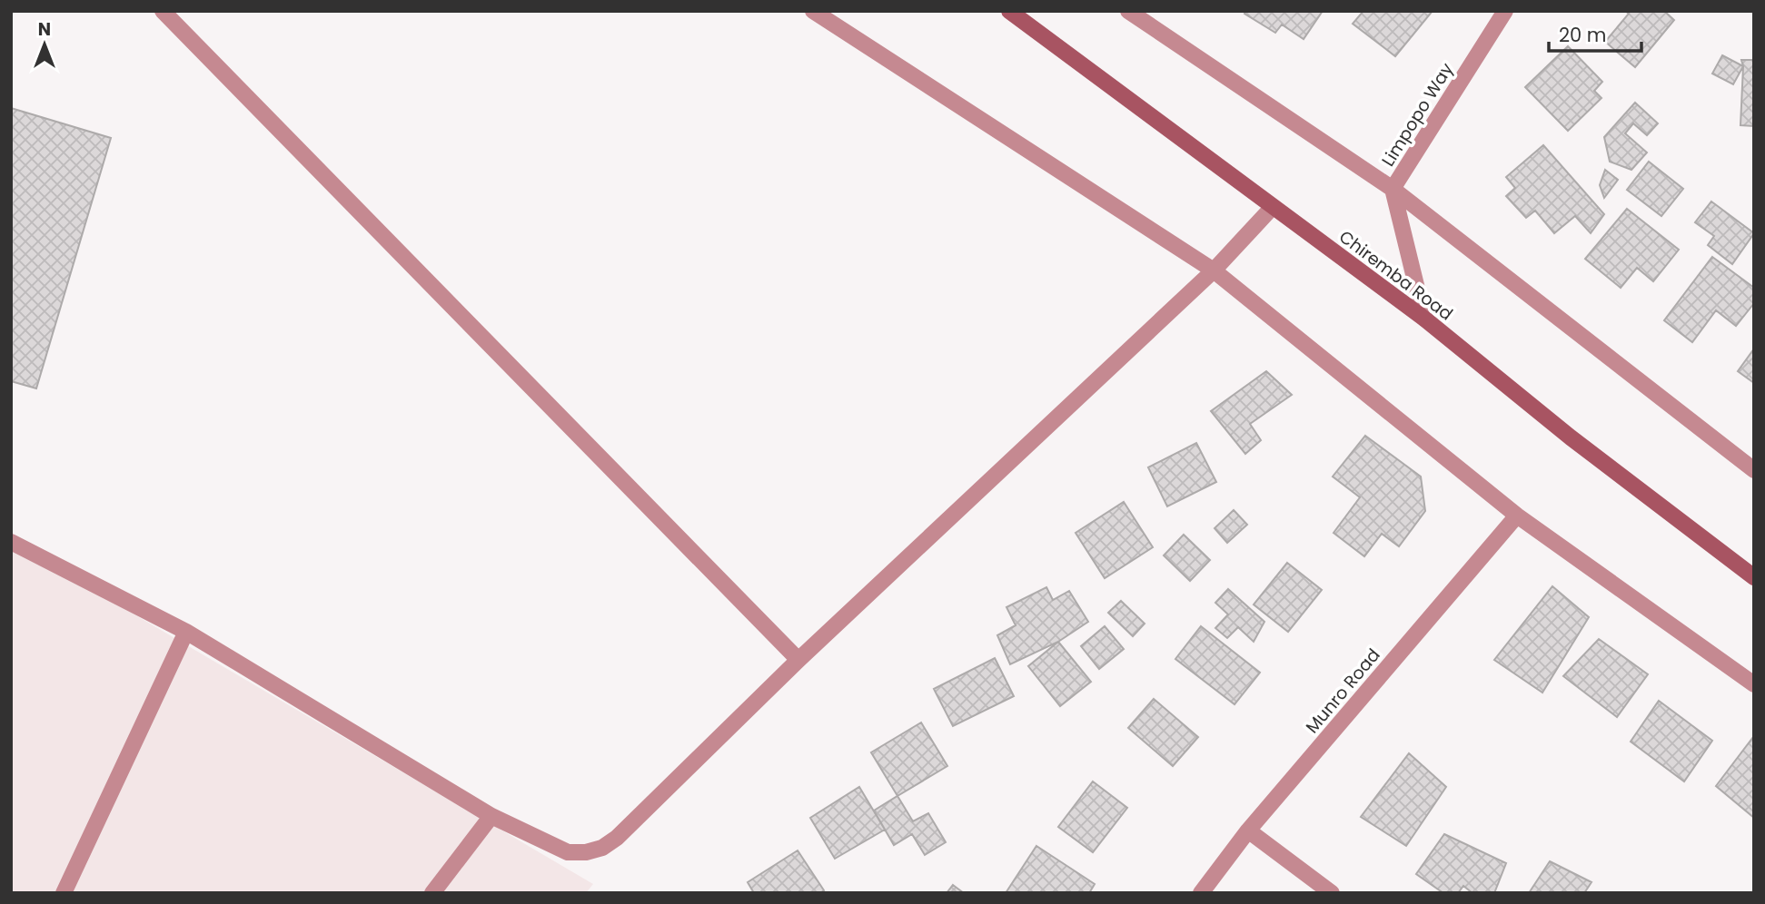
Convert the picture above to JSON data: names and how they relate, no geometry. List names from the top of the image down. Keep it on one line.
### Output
{"streets":{"main road":["Chiremba Road"],"street":["Limpopo Way","Munro Road"]},"crossings":[["Limpopo Way","Chiremba Road"]],"scale_bar":"20 m","north":"top"}
